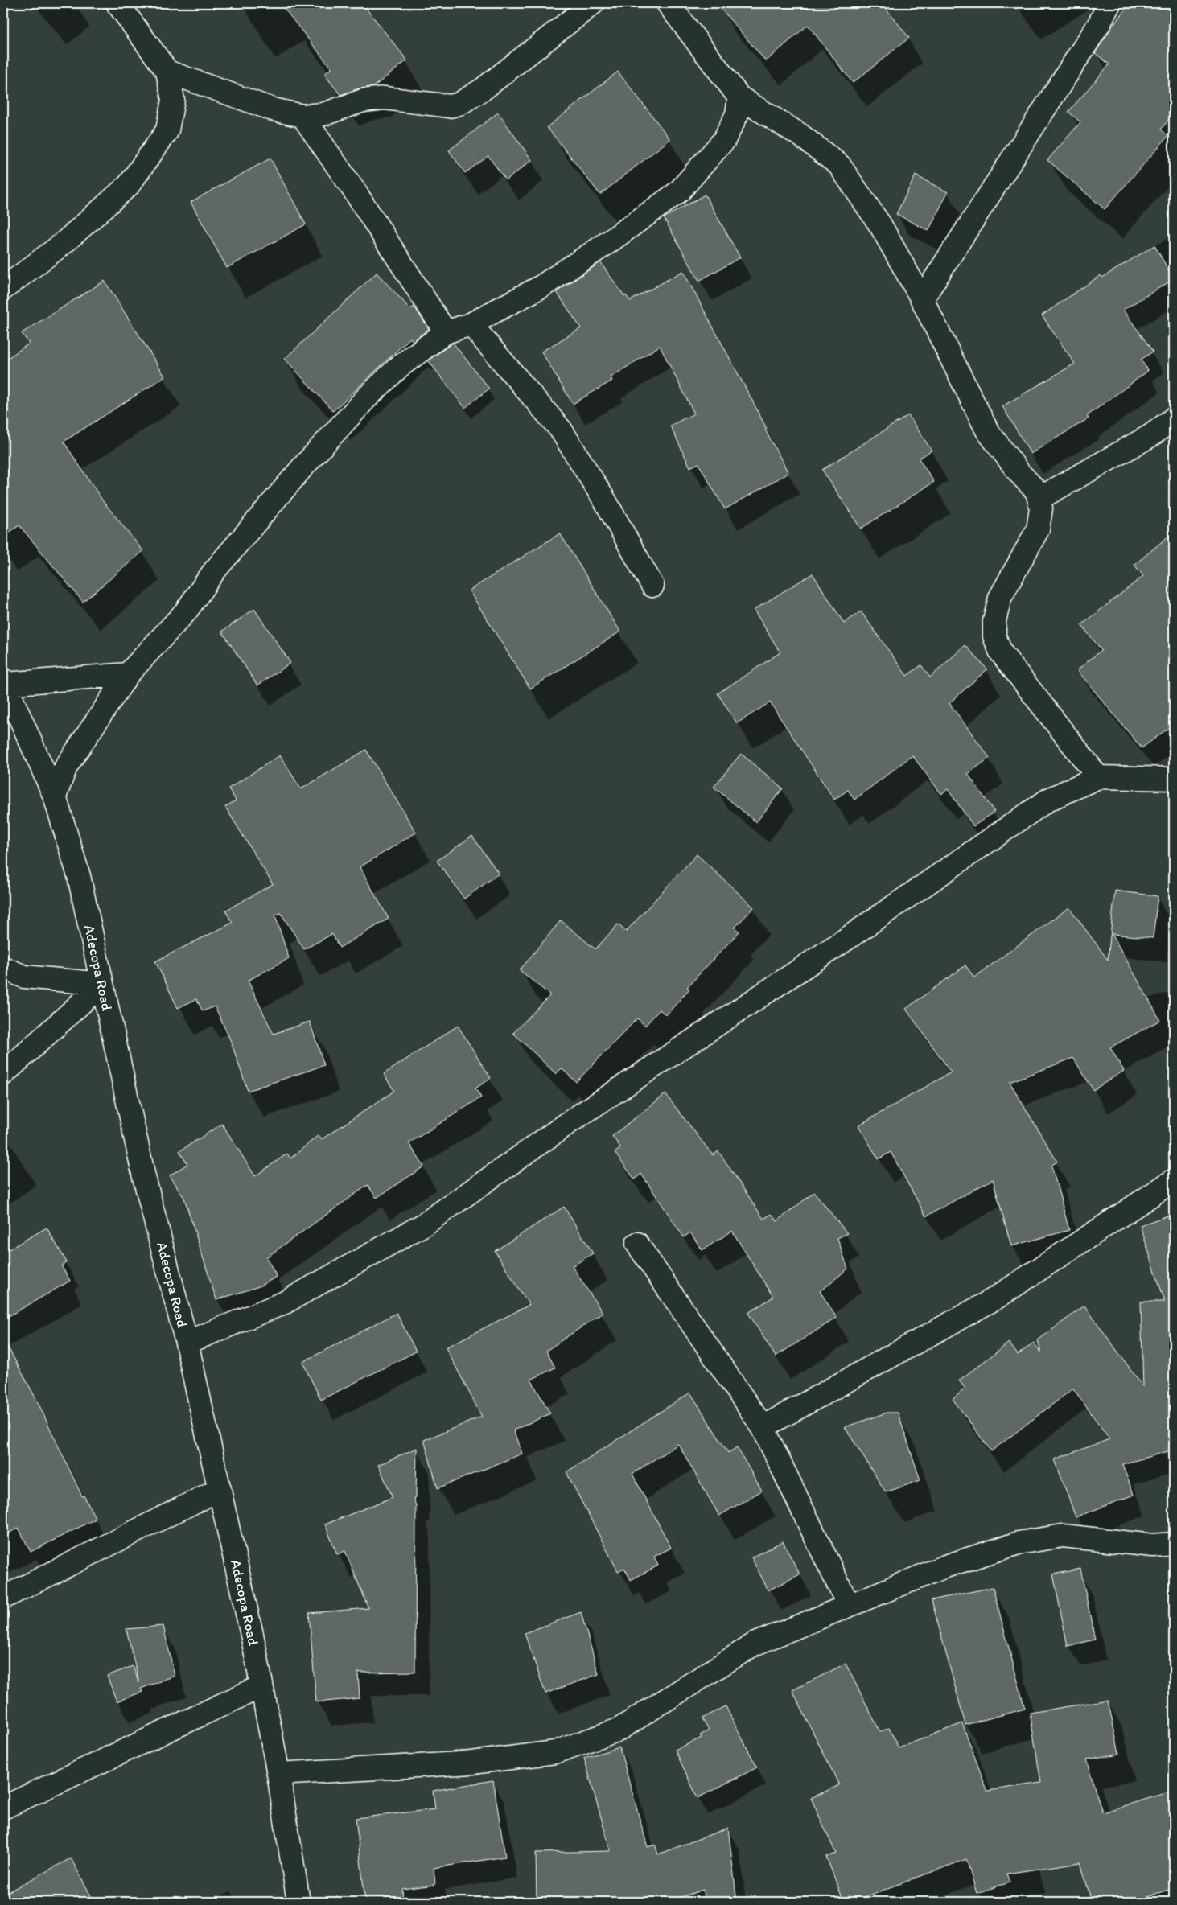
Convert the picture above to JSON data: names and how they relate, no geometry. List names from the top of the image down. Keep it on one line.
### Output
{"streets":{"street":["Adecopa Road"]}}
